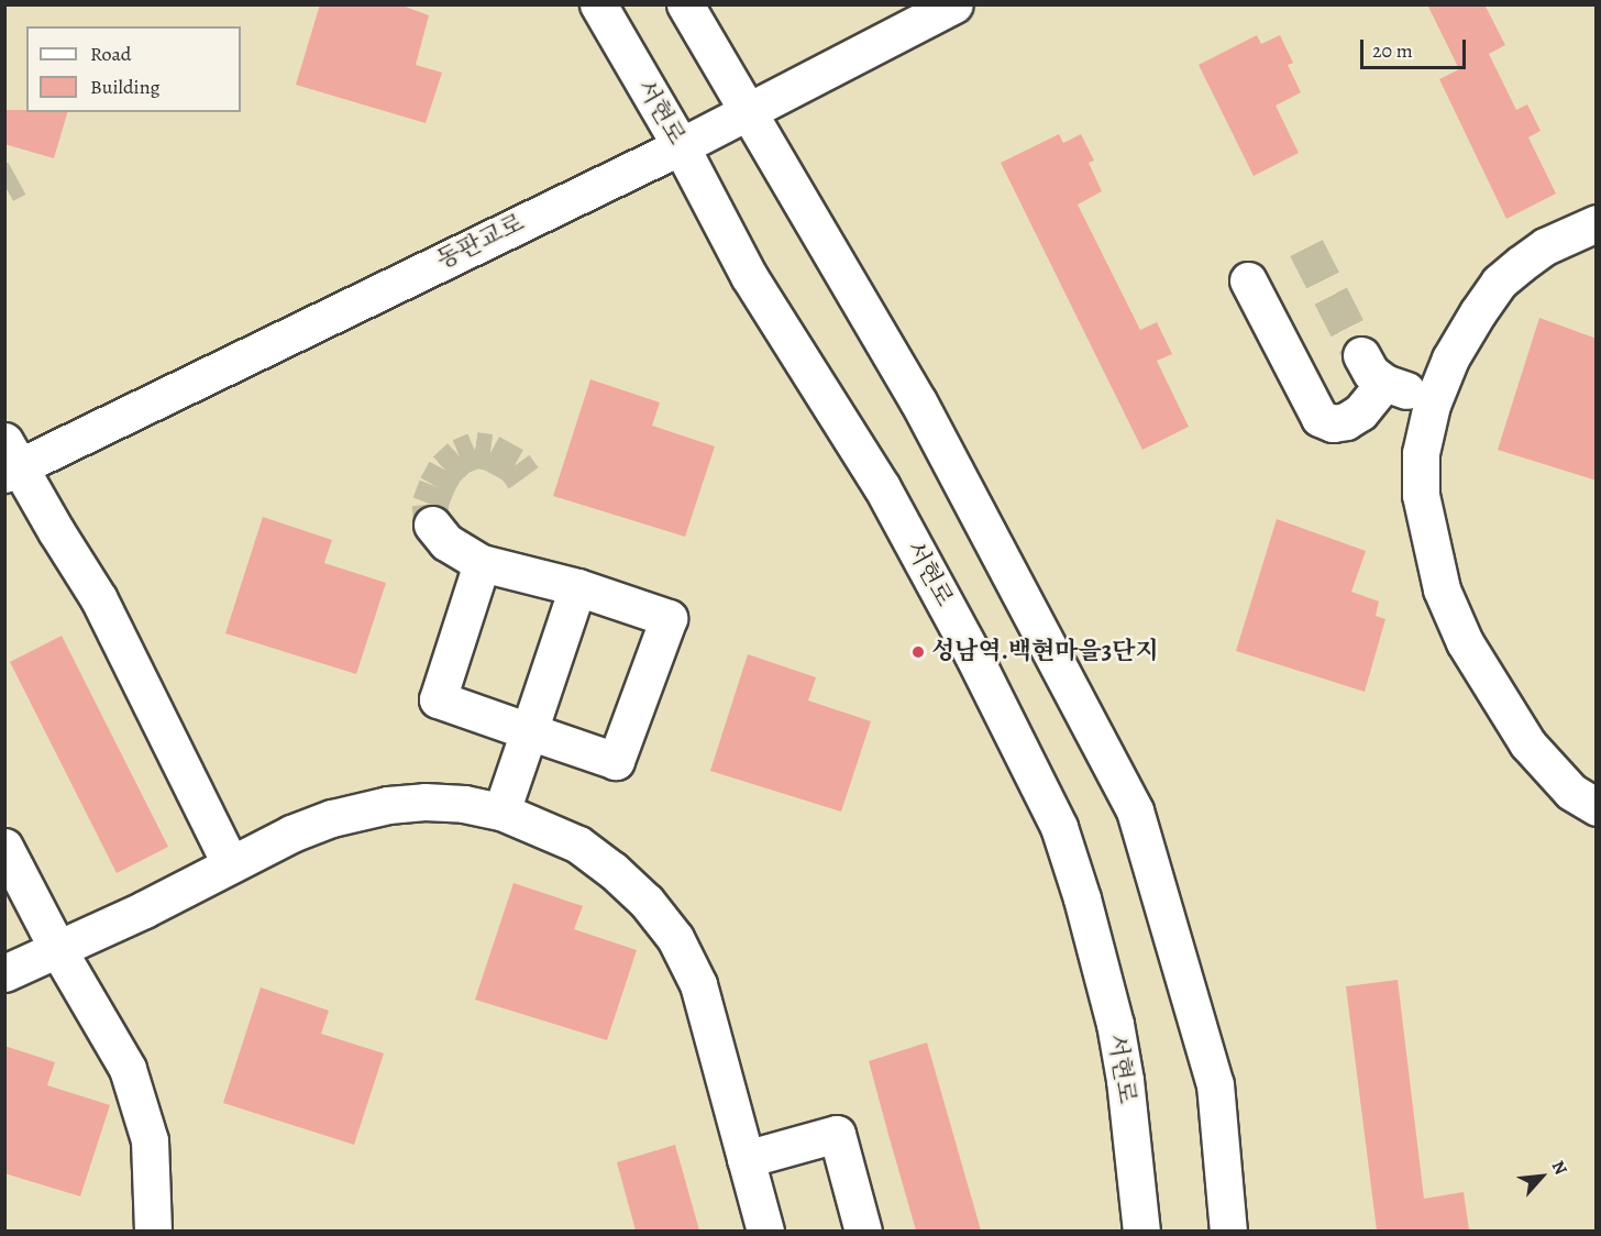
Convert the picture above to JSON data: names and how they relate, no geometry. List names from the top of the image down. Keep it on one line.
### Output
{"streets":{"main road":["서현로","동판교로"]},"crossings":[["서현로","동판교로"]],"places":["성남역.백현마을3단지"],"legend":["Road","Building"],"scale_bar":"20 m","north":"top right"}
